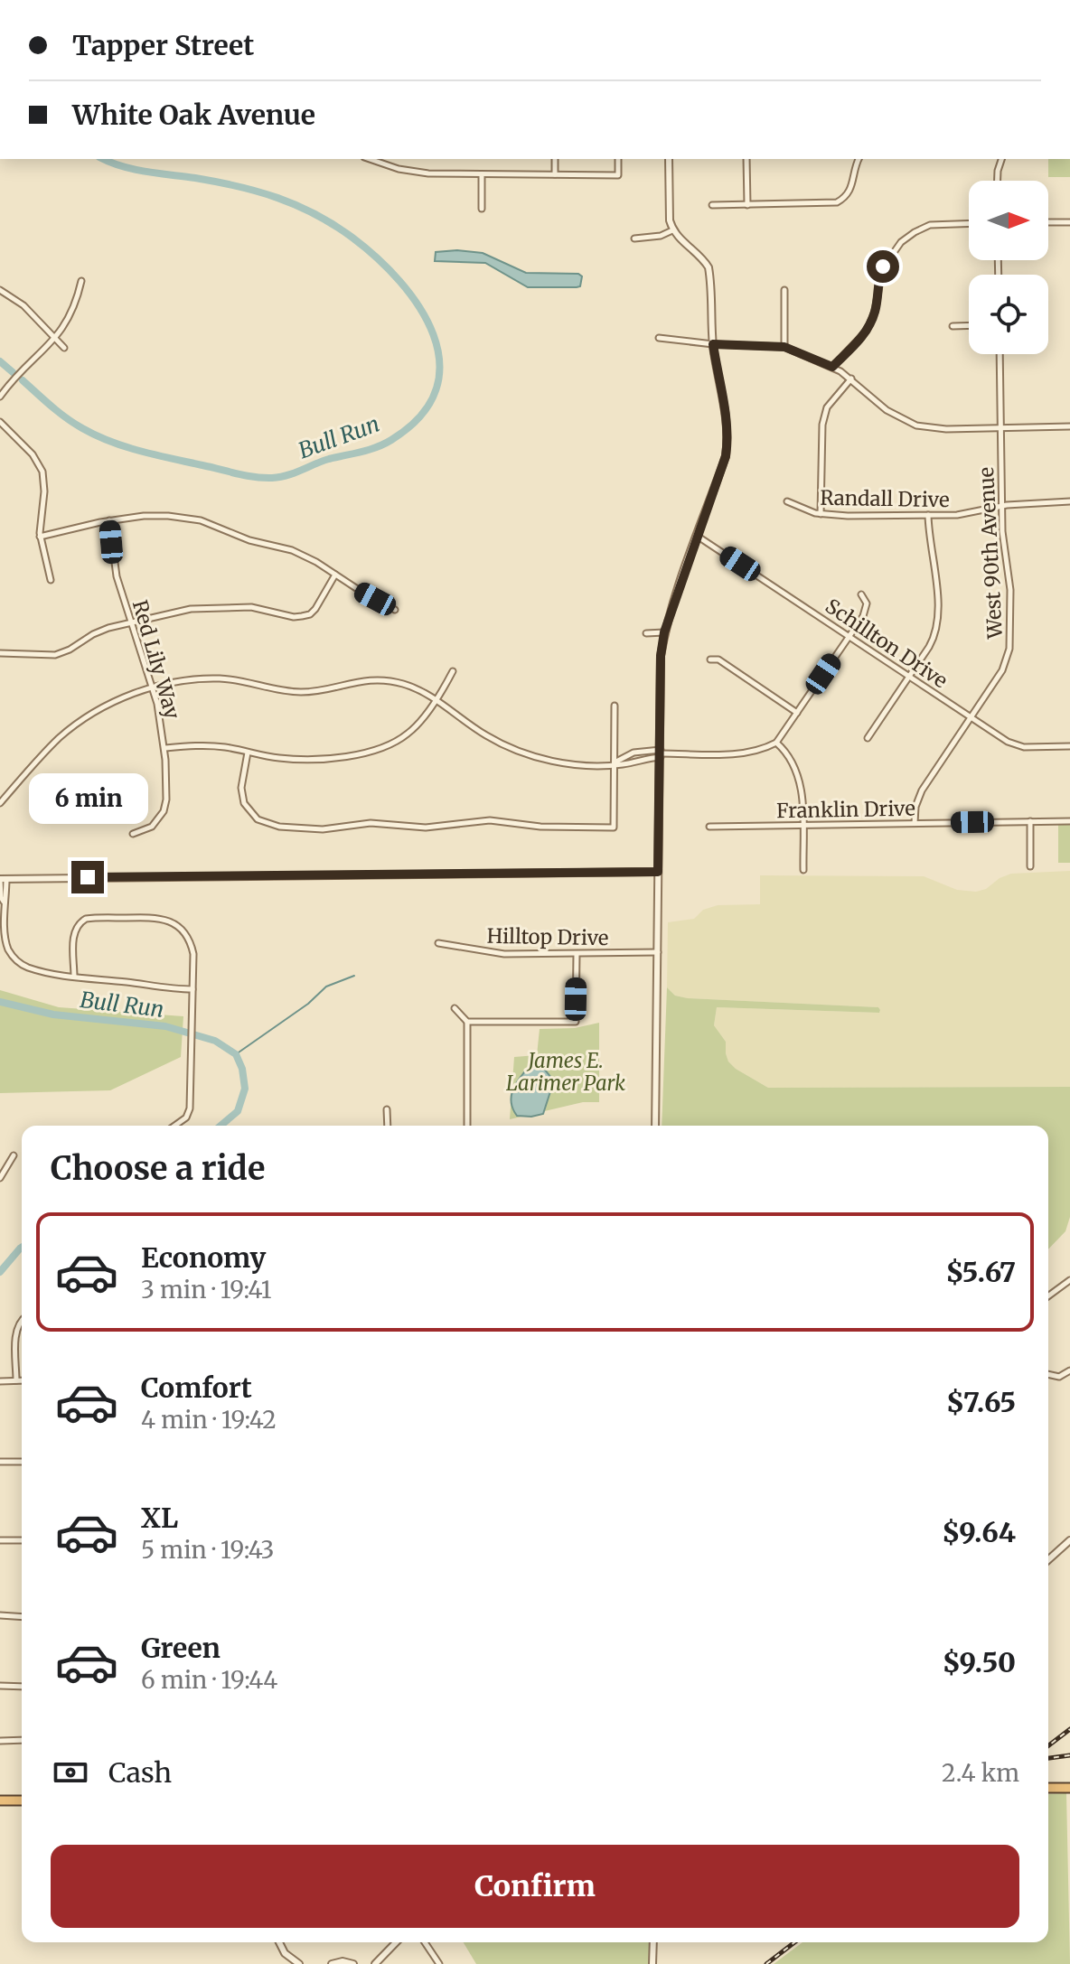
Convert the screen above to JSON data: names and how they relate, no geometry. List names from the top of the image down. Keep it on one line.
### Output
{"streets":{"street":["Randall Drive","West 90th Avenue","Schillton Drive","Red Lily Way","Franklin Drive","Hilltop Drive"]},"crossings":[["Randall Drive","West 90th Avenue"],["West 90th Avenue","Schillton Drive"],["West 90th Avenue","Franklin Drive"]],"water":["Bull Run"],"parks":["James E. Larimer Park"],"north":"right","page":{"banner":["Tapper Street","White Oak Avenue"],"bubble":"6 min","heading":"Choose a ride","list":[{"name":"Economy","note":"3 min · 19:41","value":"$5.67"},{"name":"Comfort","note":"4 min · 19:42","value":"$7.65"},{"name":"XL","note":"5 min · 19:43","value":"$9.64"},{"name":"Green","note":"6 min · 19:44","value":"$9.50"}],"pay":["Cash","2.4 km"],"buttons":"Confirm"}}
